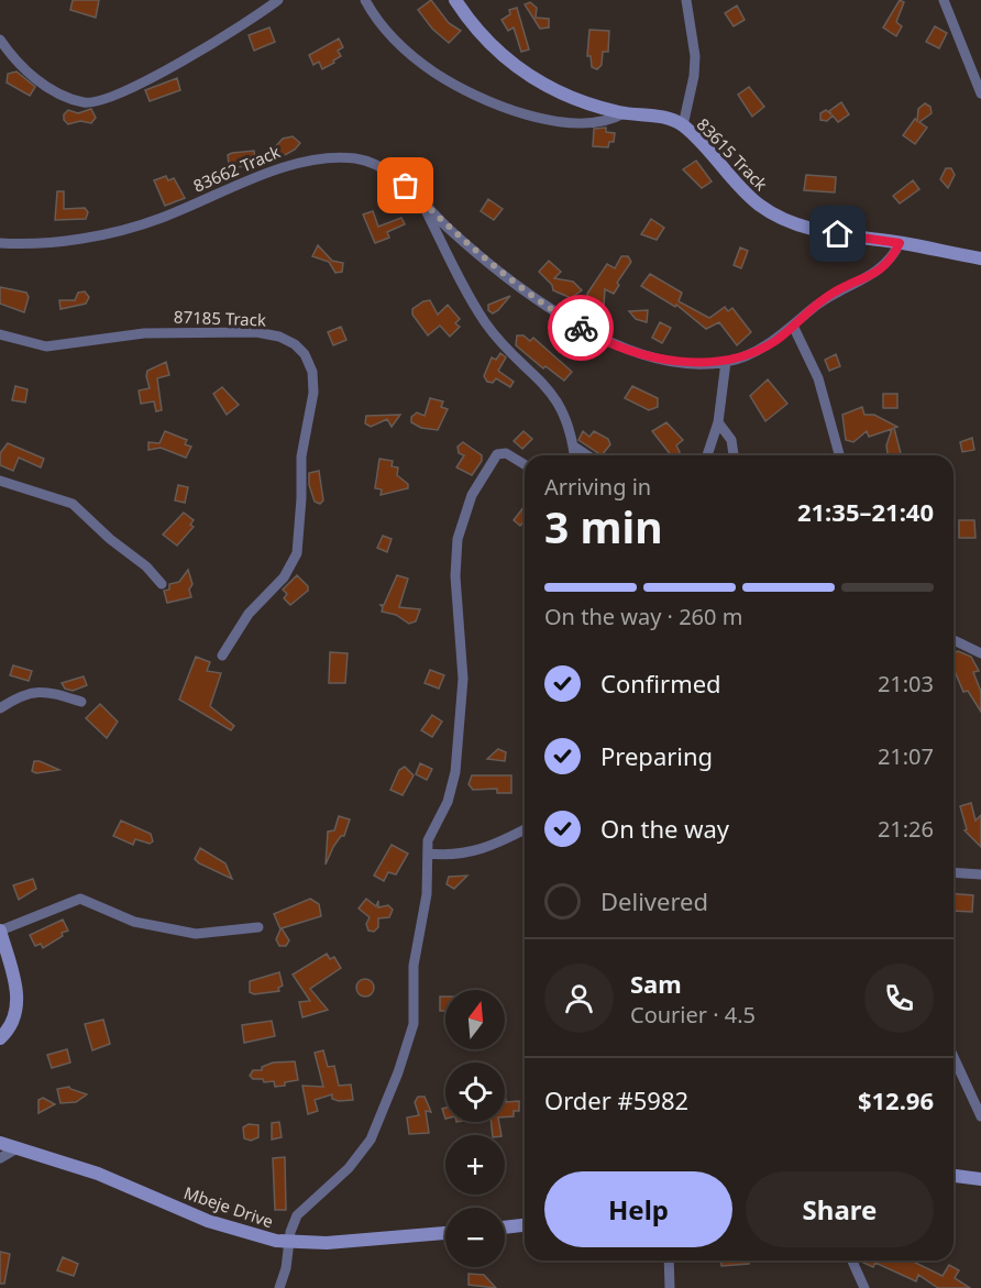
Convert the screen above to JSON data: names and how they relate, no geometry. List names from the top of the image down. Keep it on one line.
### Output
{"streets":{"street":["83615 Track","83662 Track","87185 Track","Mbeje Drive"]},"crossings":[["83615 Track","83662 Track"]],"north":"top","page":{"heading":["3 min","Arriving in","21:35–21:40"],"panel":["Sam","Courier · 4.5","Order #5982","$12.96"],"bar":"On the way · 260 m","list":[["Confirmed","21:03"],["Preparing","21:07"],["On the way","21:26"],"Delivered"],"map_buttons":["+","−"],"buttons":["Help","Share"]}}
